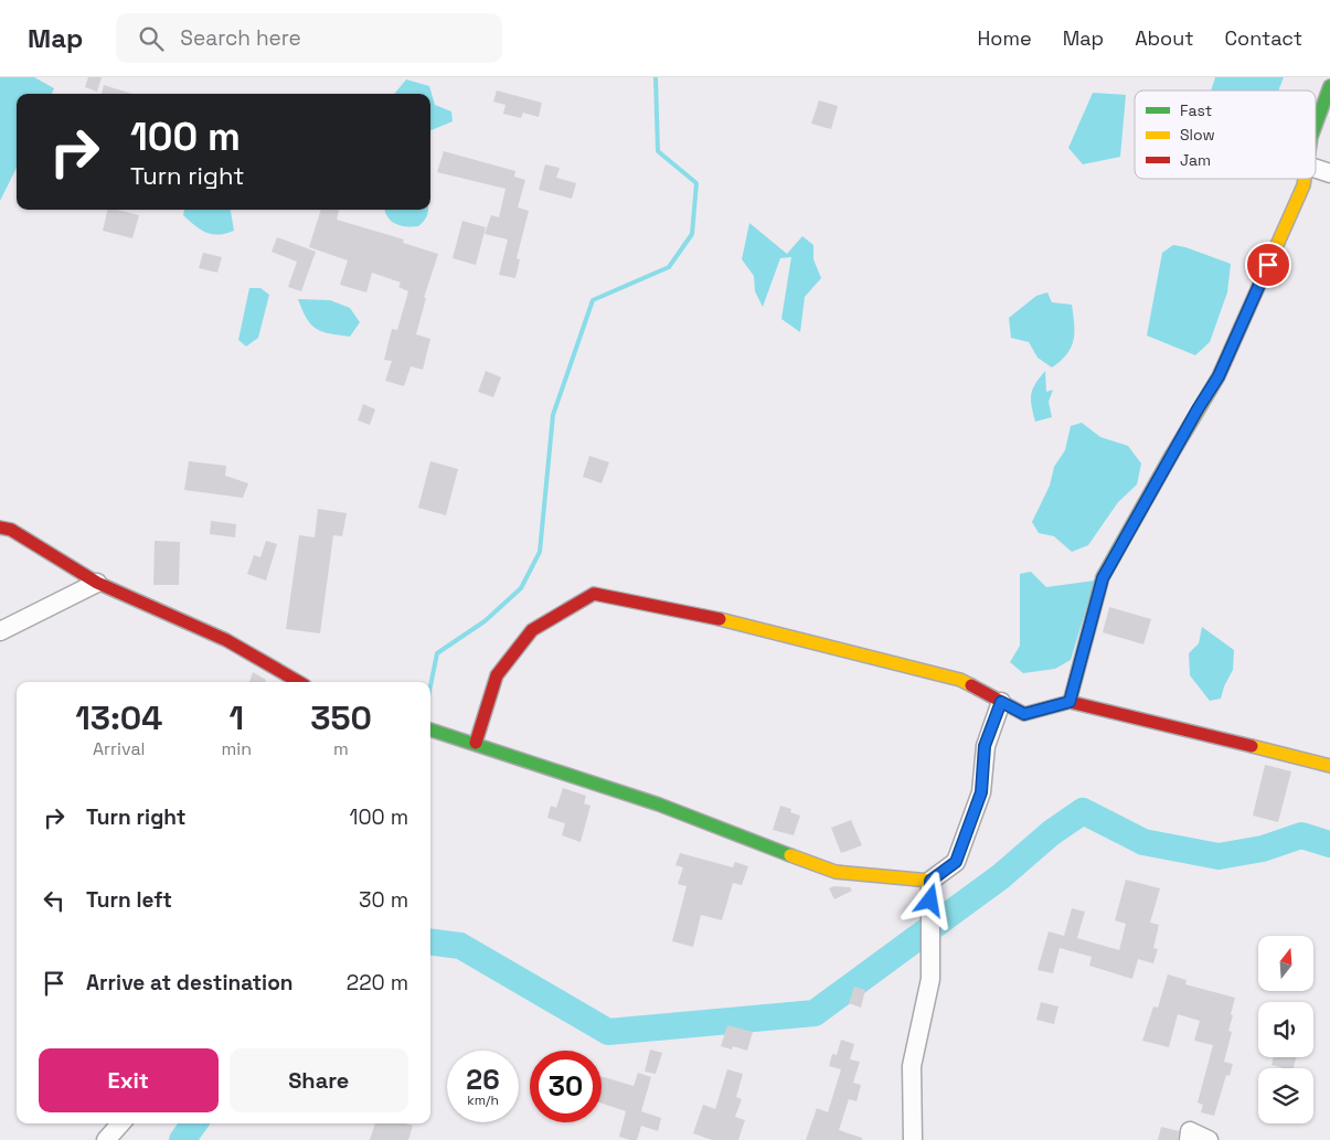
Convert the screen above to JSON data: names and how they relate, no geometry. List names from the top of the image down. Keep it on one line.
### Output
{"legend":["Fast","Slow","Jam"],"north":"top","page":{"header":"Map","search":"Search here","nav":["Home","Map","About","Contact"],"turn":["100 m","Turn right"],"eta":["13:04","Arrival","1","min","350","m"],"list":[{"name":"Turn right","value":"100 m"},{"name":"Turn left","value":"30 m"},{"name":"Arrive at destination","value":"220 m"}],"buttons":["Exit","Share"],"speed":"26 km/h","limit":"30"}}
